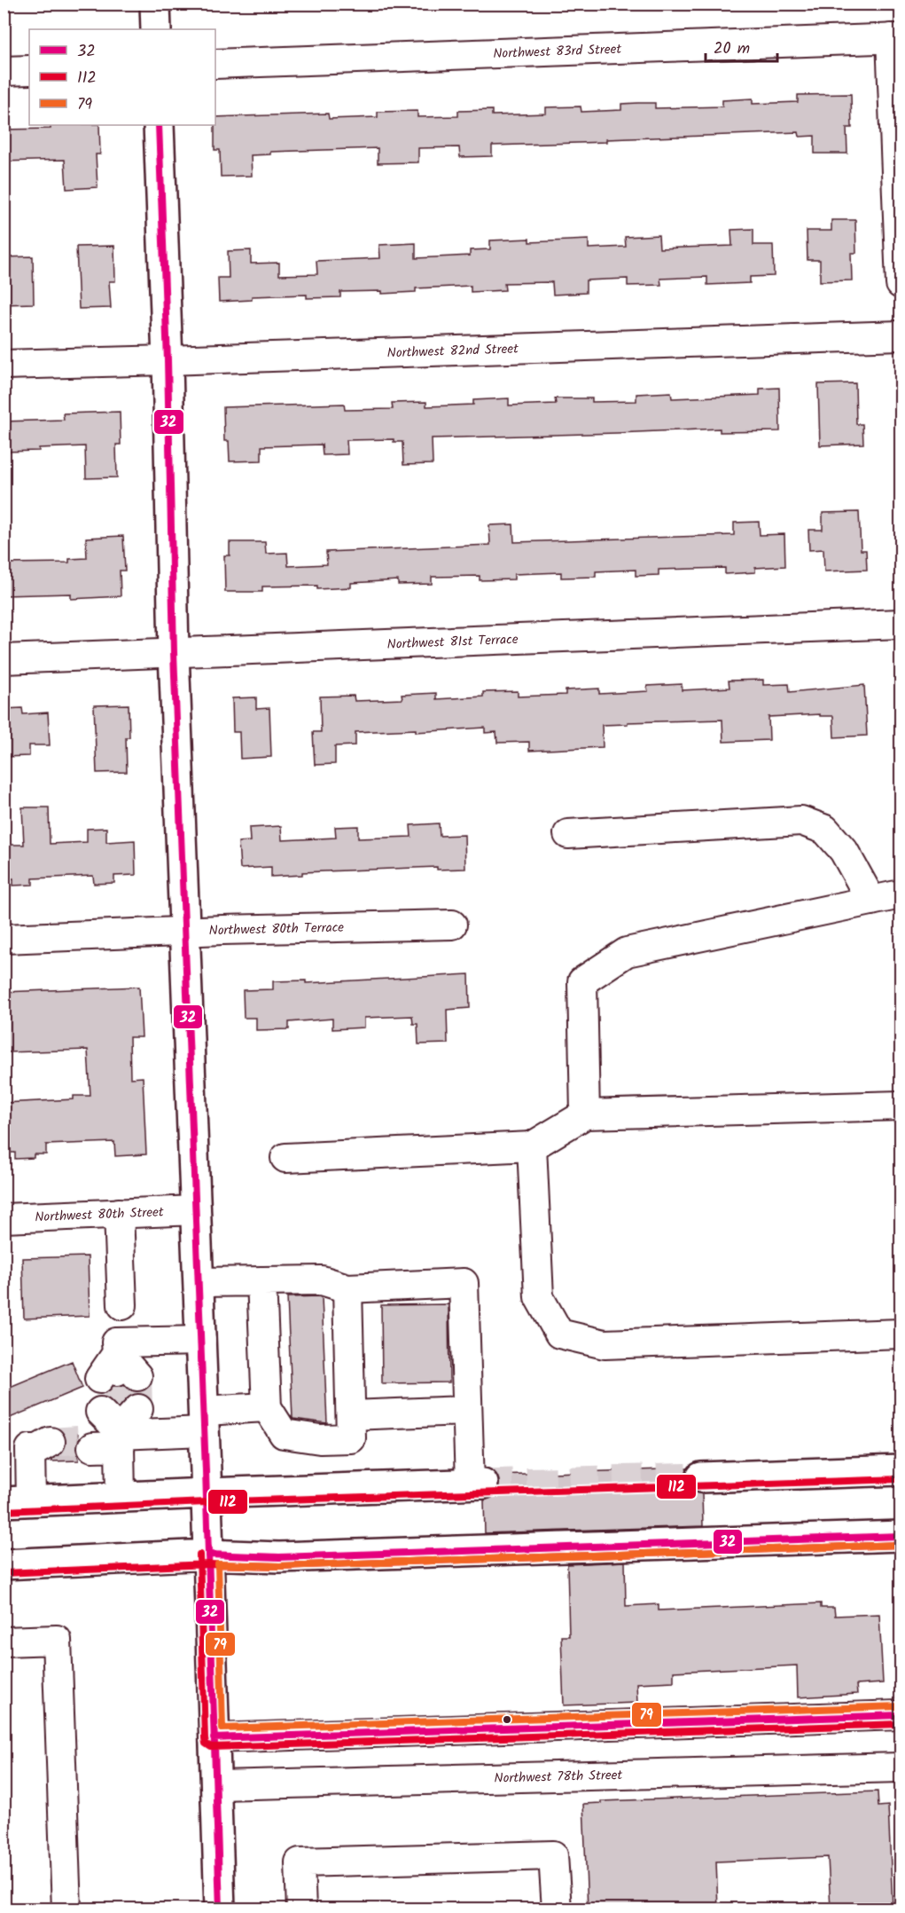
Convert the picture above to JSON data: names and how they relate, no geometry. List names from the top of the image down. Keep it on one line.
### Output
{"streets":{"street":["Northwest 83rd Street","Northwest 82nd Street","Northwest 81st Terrace","Northwest 80th Terrace","Northwest 80th Street","Northwest 78th Street"]},"lines":["transit line 32","transit line 112","transit line 79"],"legend":["32","112","79"],"scale_bar":"20 m"}
